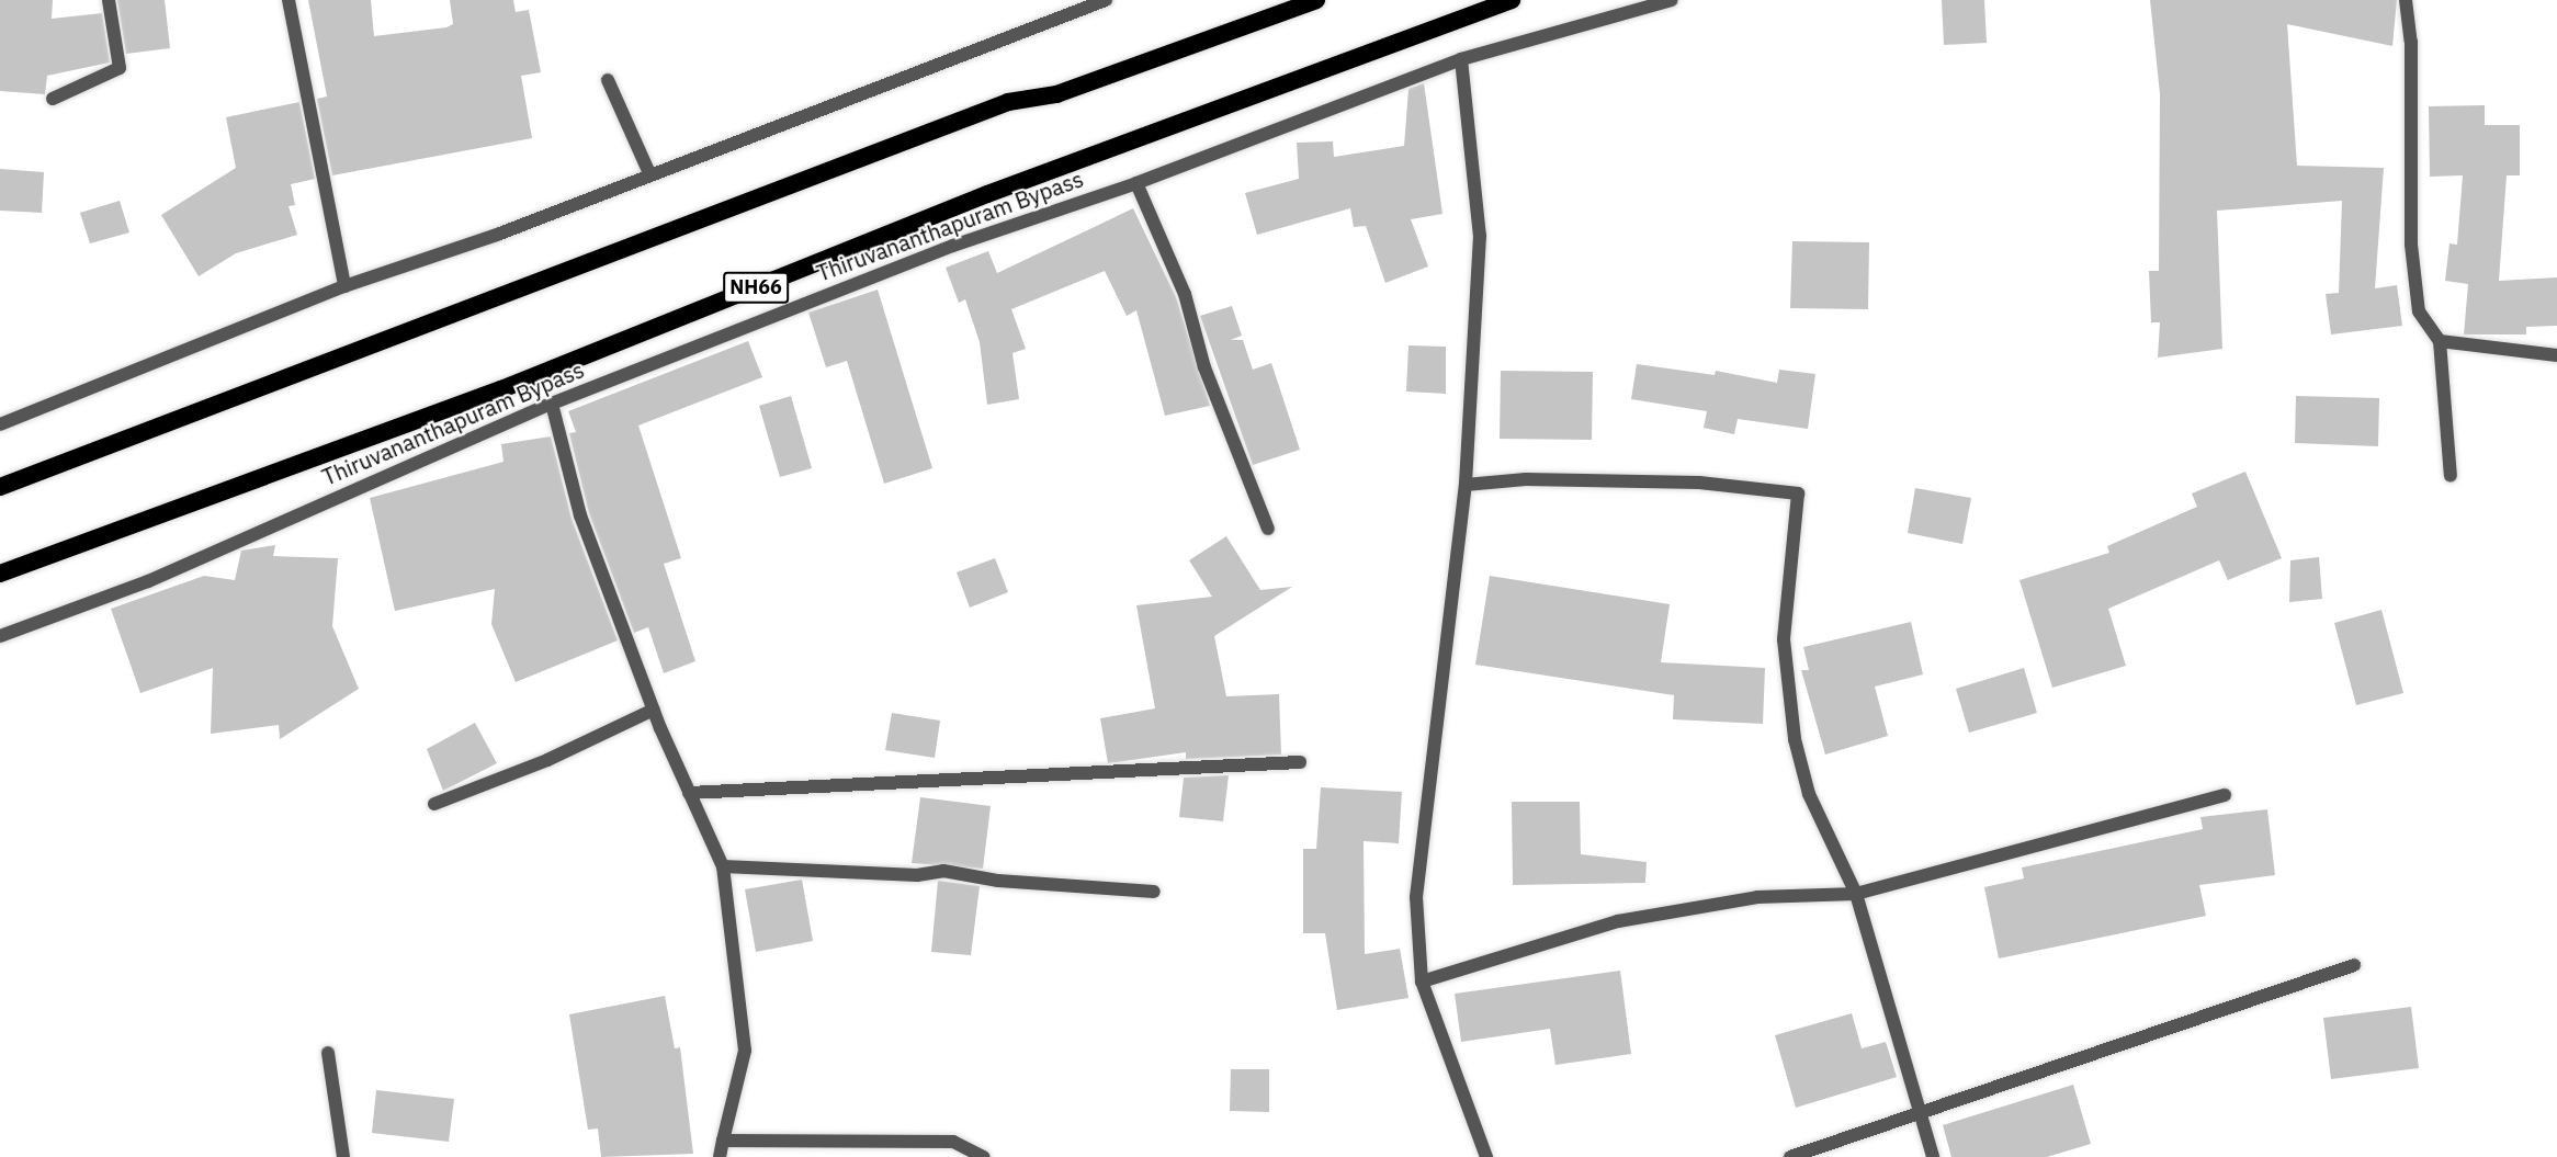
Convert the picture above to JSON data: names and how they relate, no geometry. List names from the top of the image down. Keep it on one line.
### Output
{"streets":{"highway":["Thiruvananthapuram Bypass","NH66"]}}
